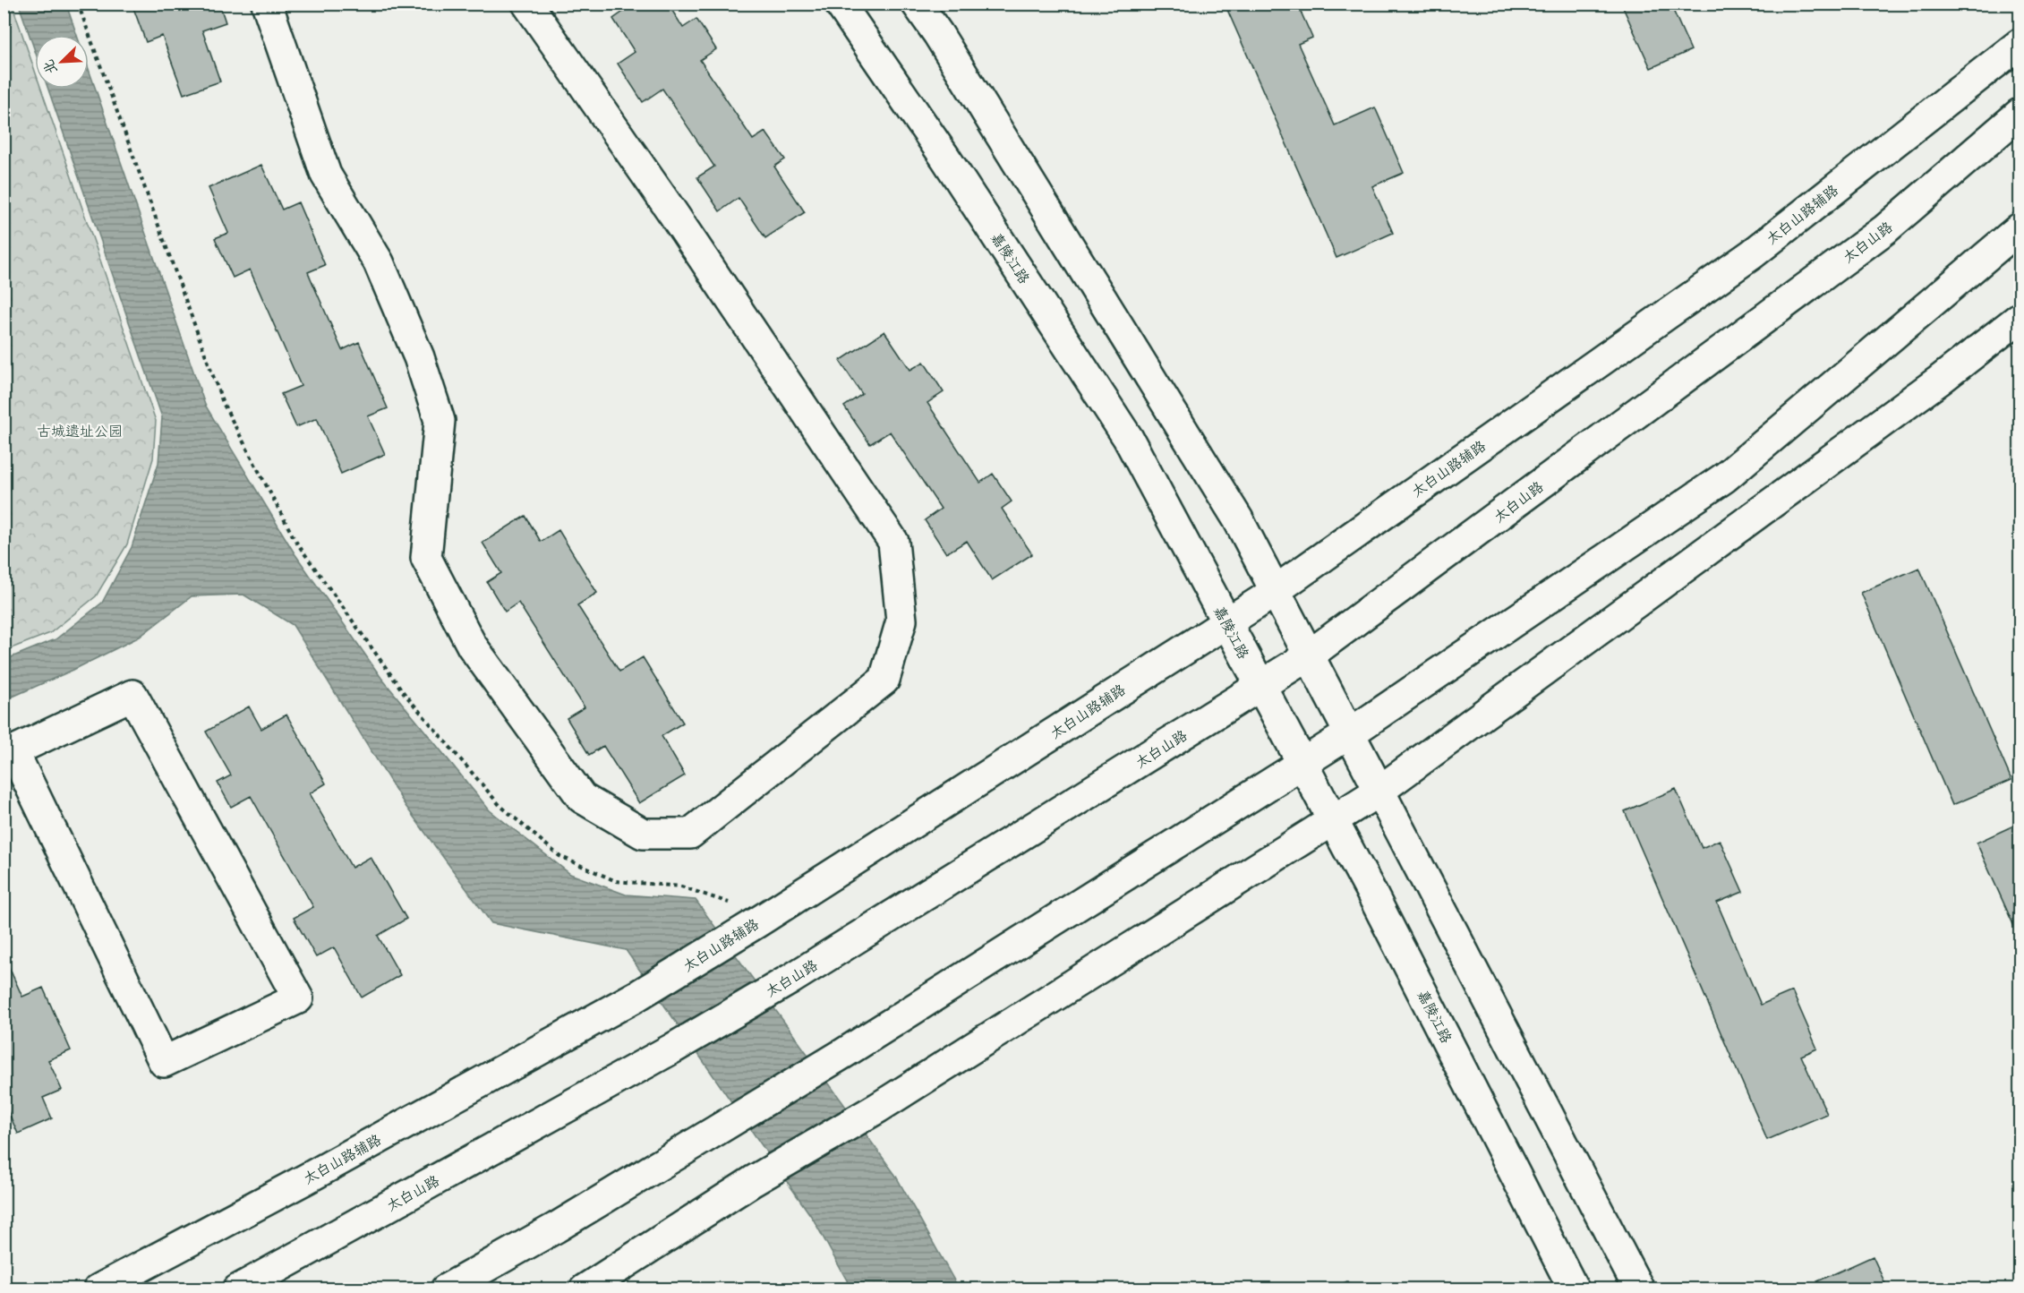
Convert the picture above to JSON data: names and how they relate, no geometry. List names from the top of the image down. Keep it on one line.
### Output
{"streets":{"street":["太白山路辅路","太白山路","嘉陵江路"]},"crossings":[["太白山路辅路","嘉陵江路"],["太白山路","嘉陵江路"]],"parks":["古城遗址公园"],"north":"bottom left"}
